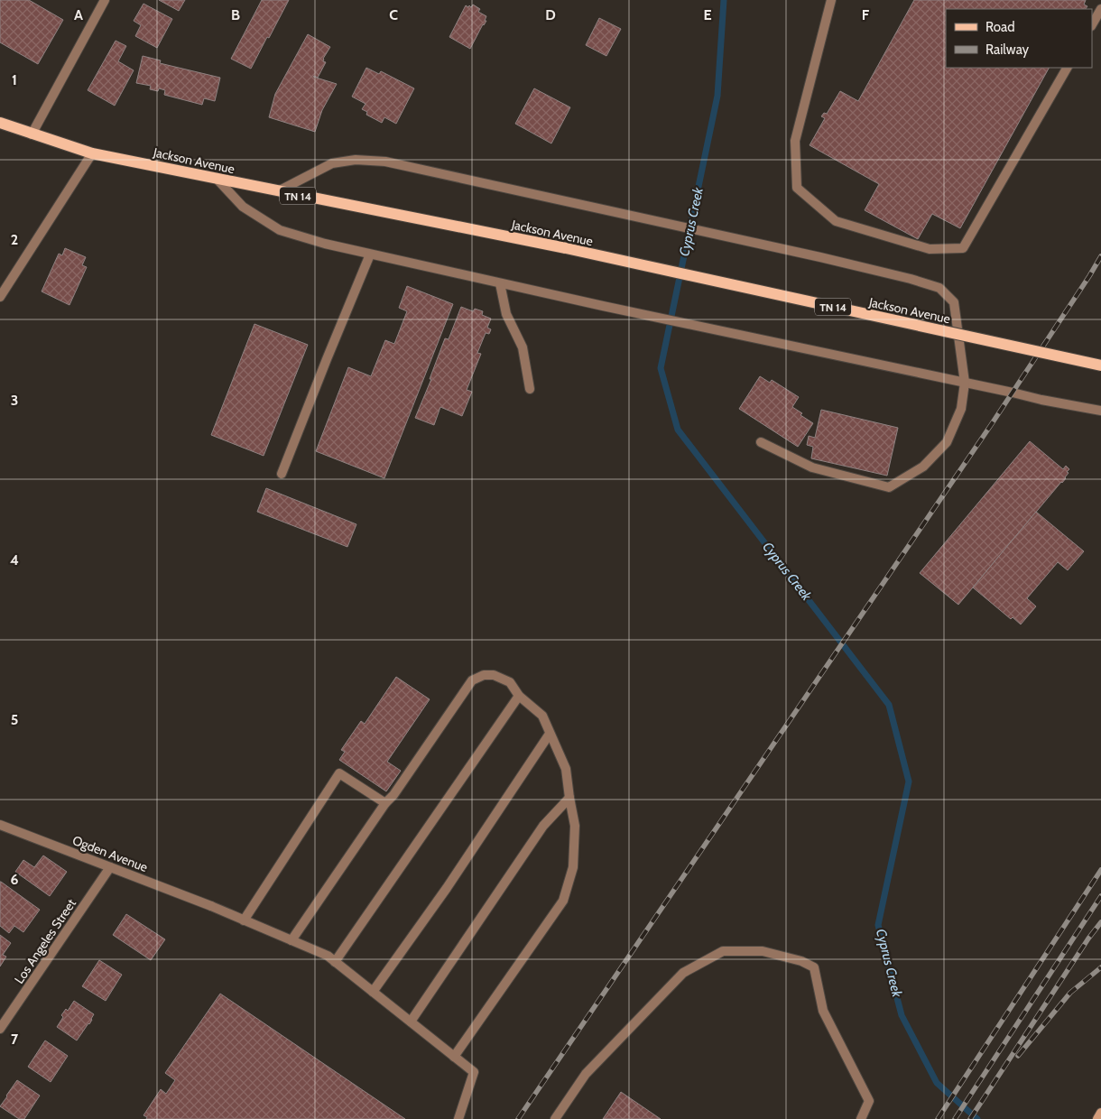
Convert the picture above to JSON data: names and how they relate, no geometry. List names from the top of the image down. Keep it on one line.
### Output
{"streets":{"main road":["Jackson Avenue","TN 14"],"street":["Ogden Avenue","Los Angeles Street"]},"crossings":[["Ogden Avenue","Los Angeles Street"]],"water":["Cyprus Creek"],"legend":["Road","Railway"],"grid":{"columns":["A","B","C","D","E","F"],"rows":["1","2","3","4","5","6","7"]}}
